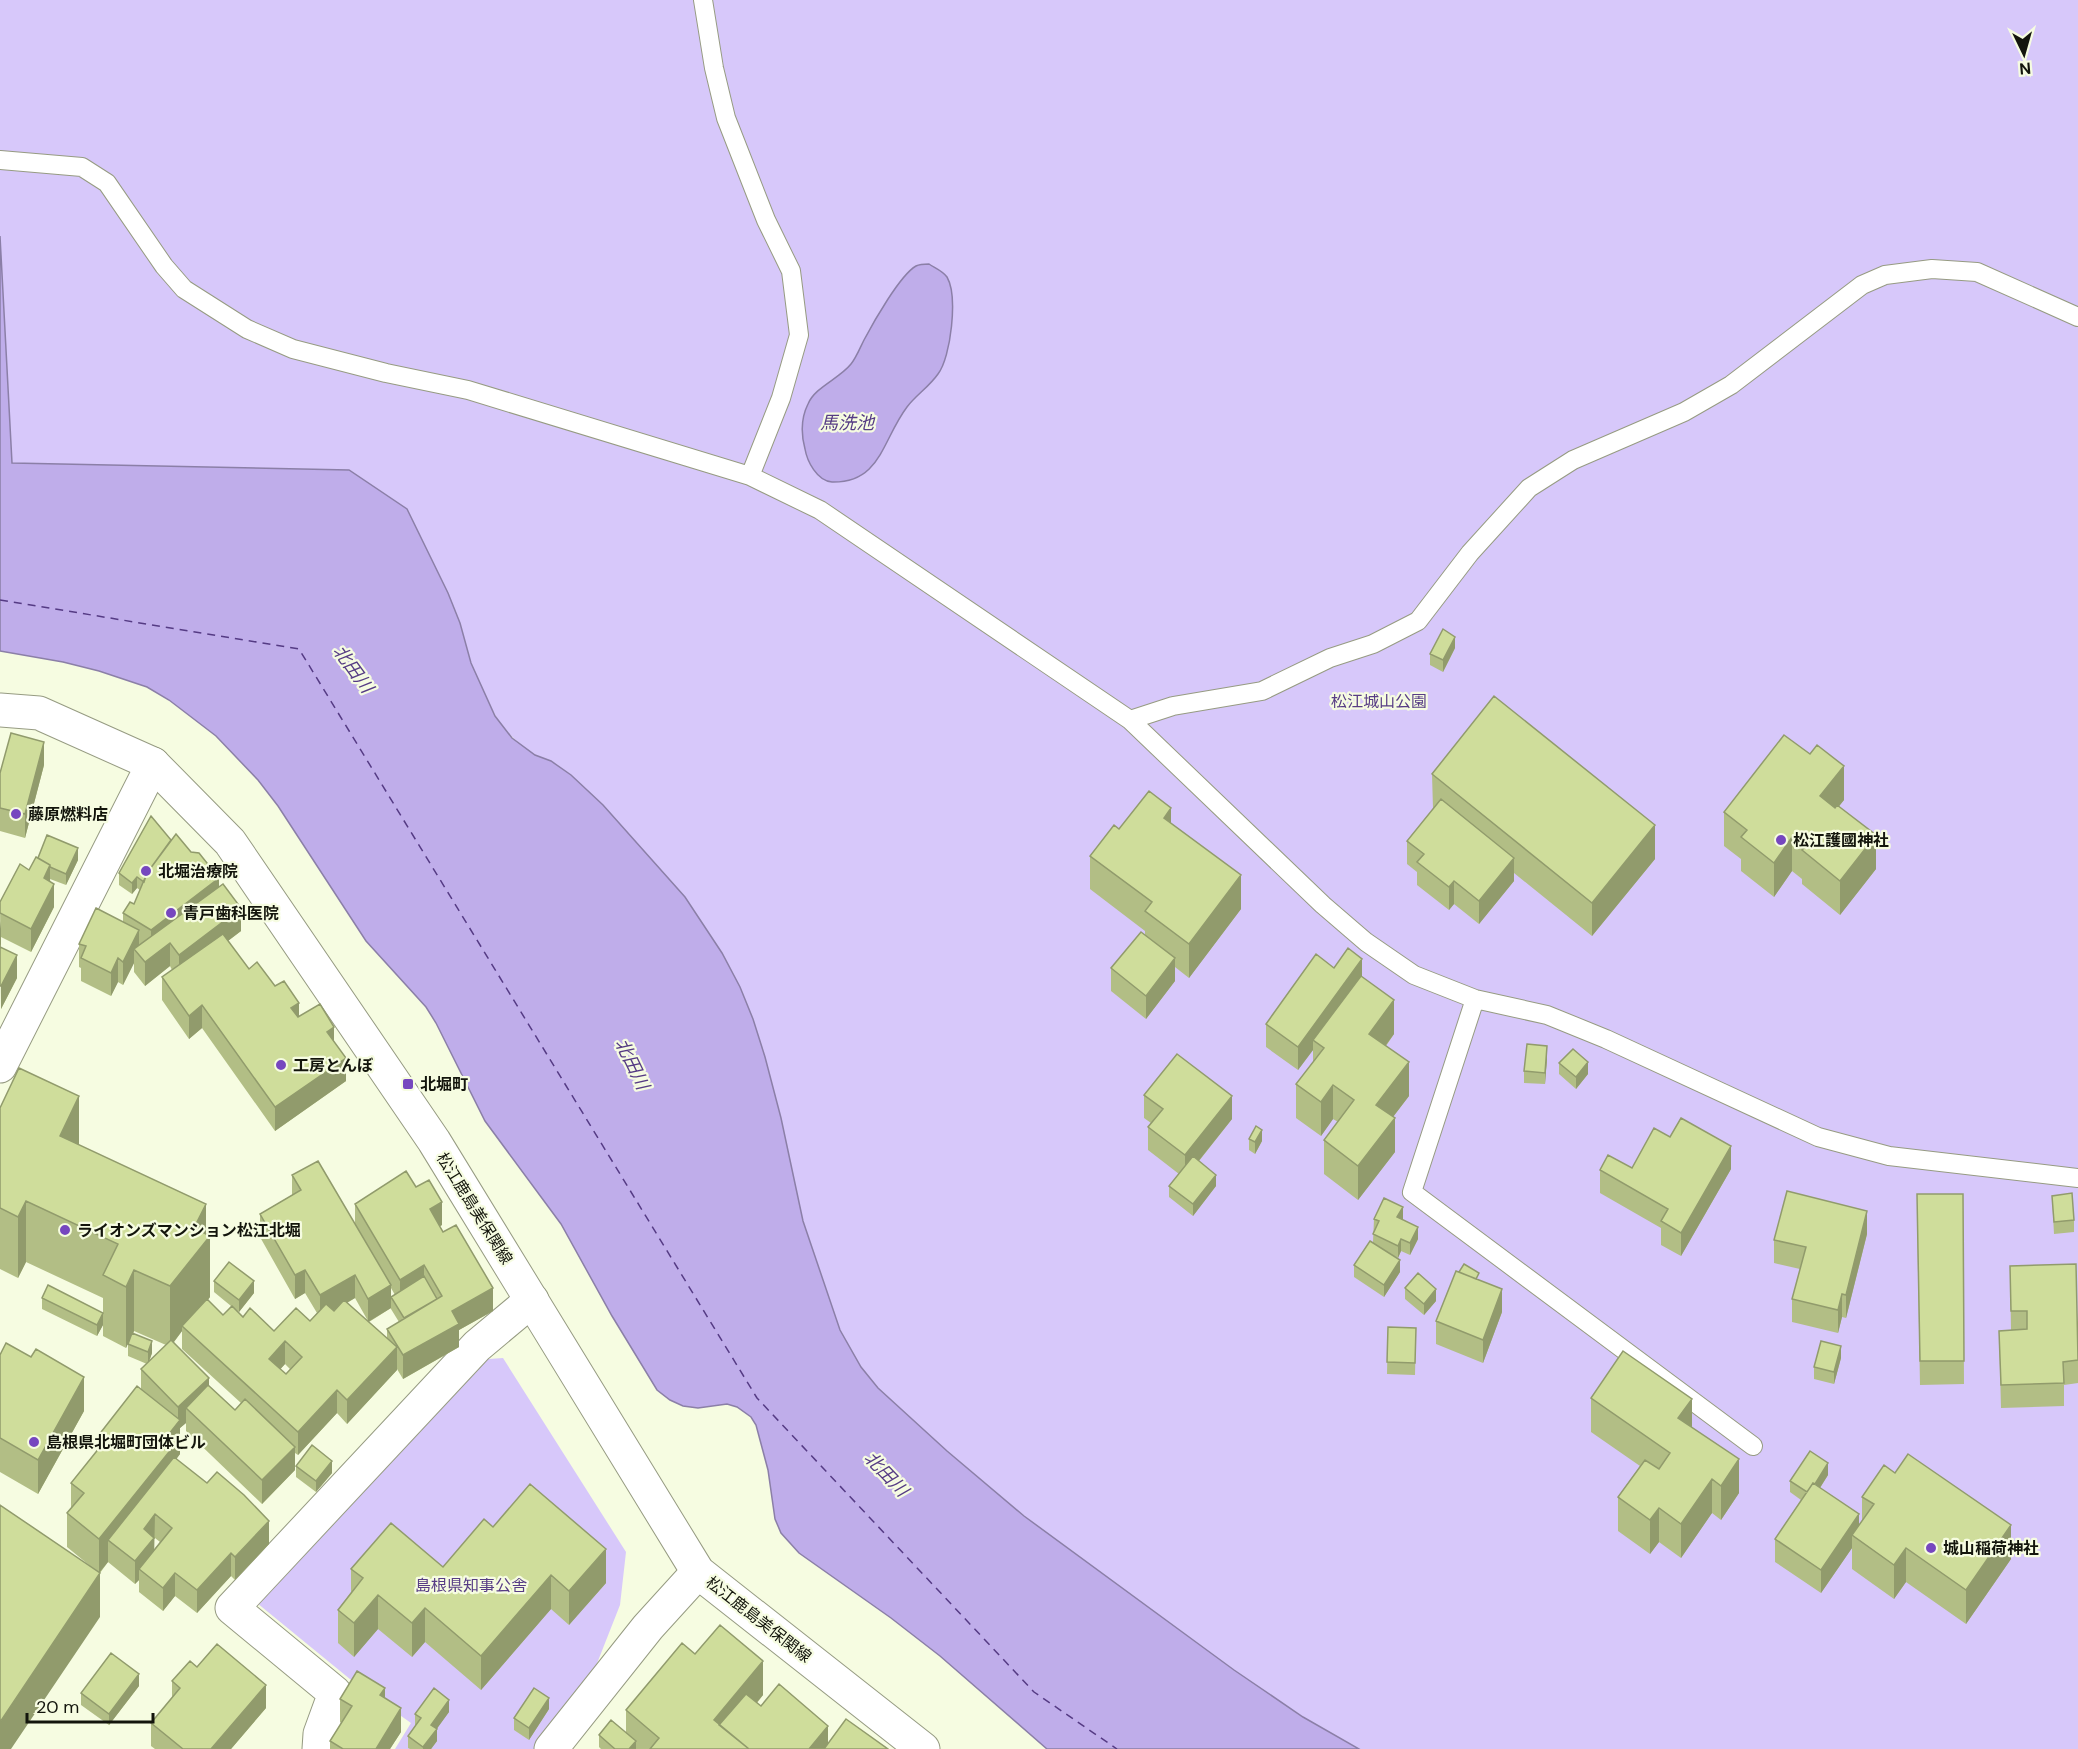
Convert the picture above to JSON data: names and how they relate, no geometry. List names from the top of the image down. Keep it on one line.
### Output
{"streets":{"main road":["松江鹿島美保関線"]},"water":["馬洗池","北田川"],"parks":["松江城山公園","島根県知事公舎"],"places":{"other":["藤原燃料店","松江護國神社","北堀治療院","青戸歯科医院","工房とんぼ","ライオンズマンション松江北堀","島根県北堀町団体ビル","城山稲荷神社"],"transit":["北堀町"]},"scale_bar":"20 m","north":"bottom"}
